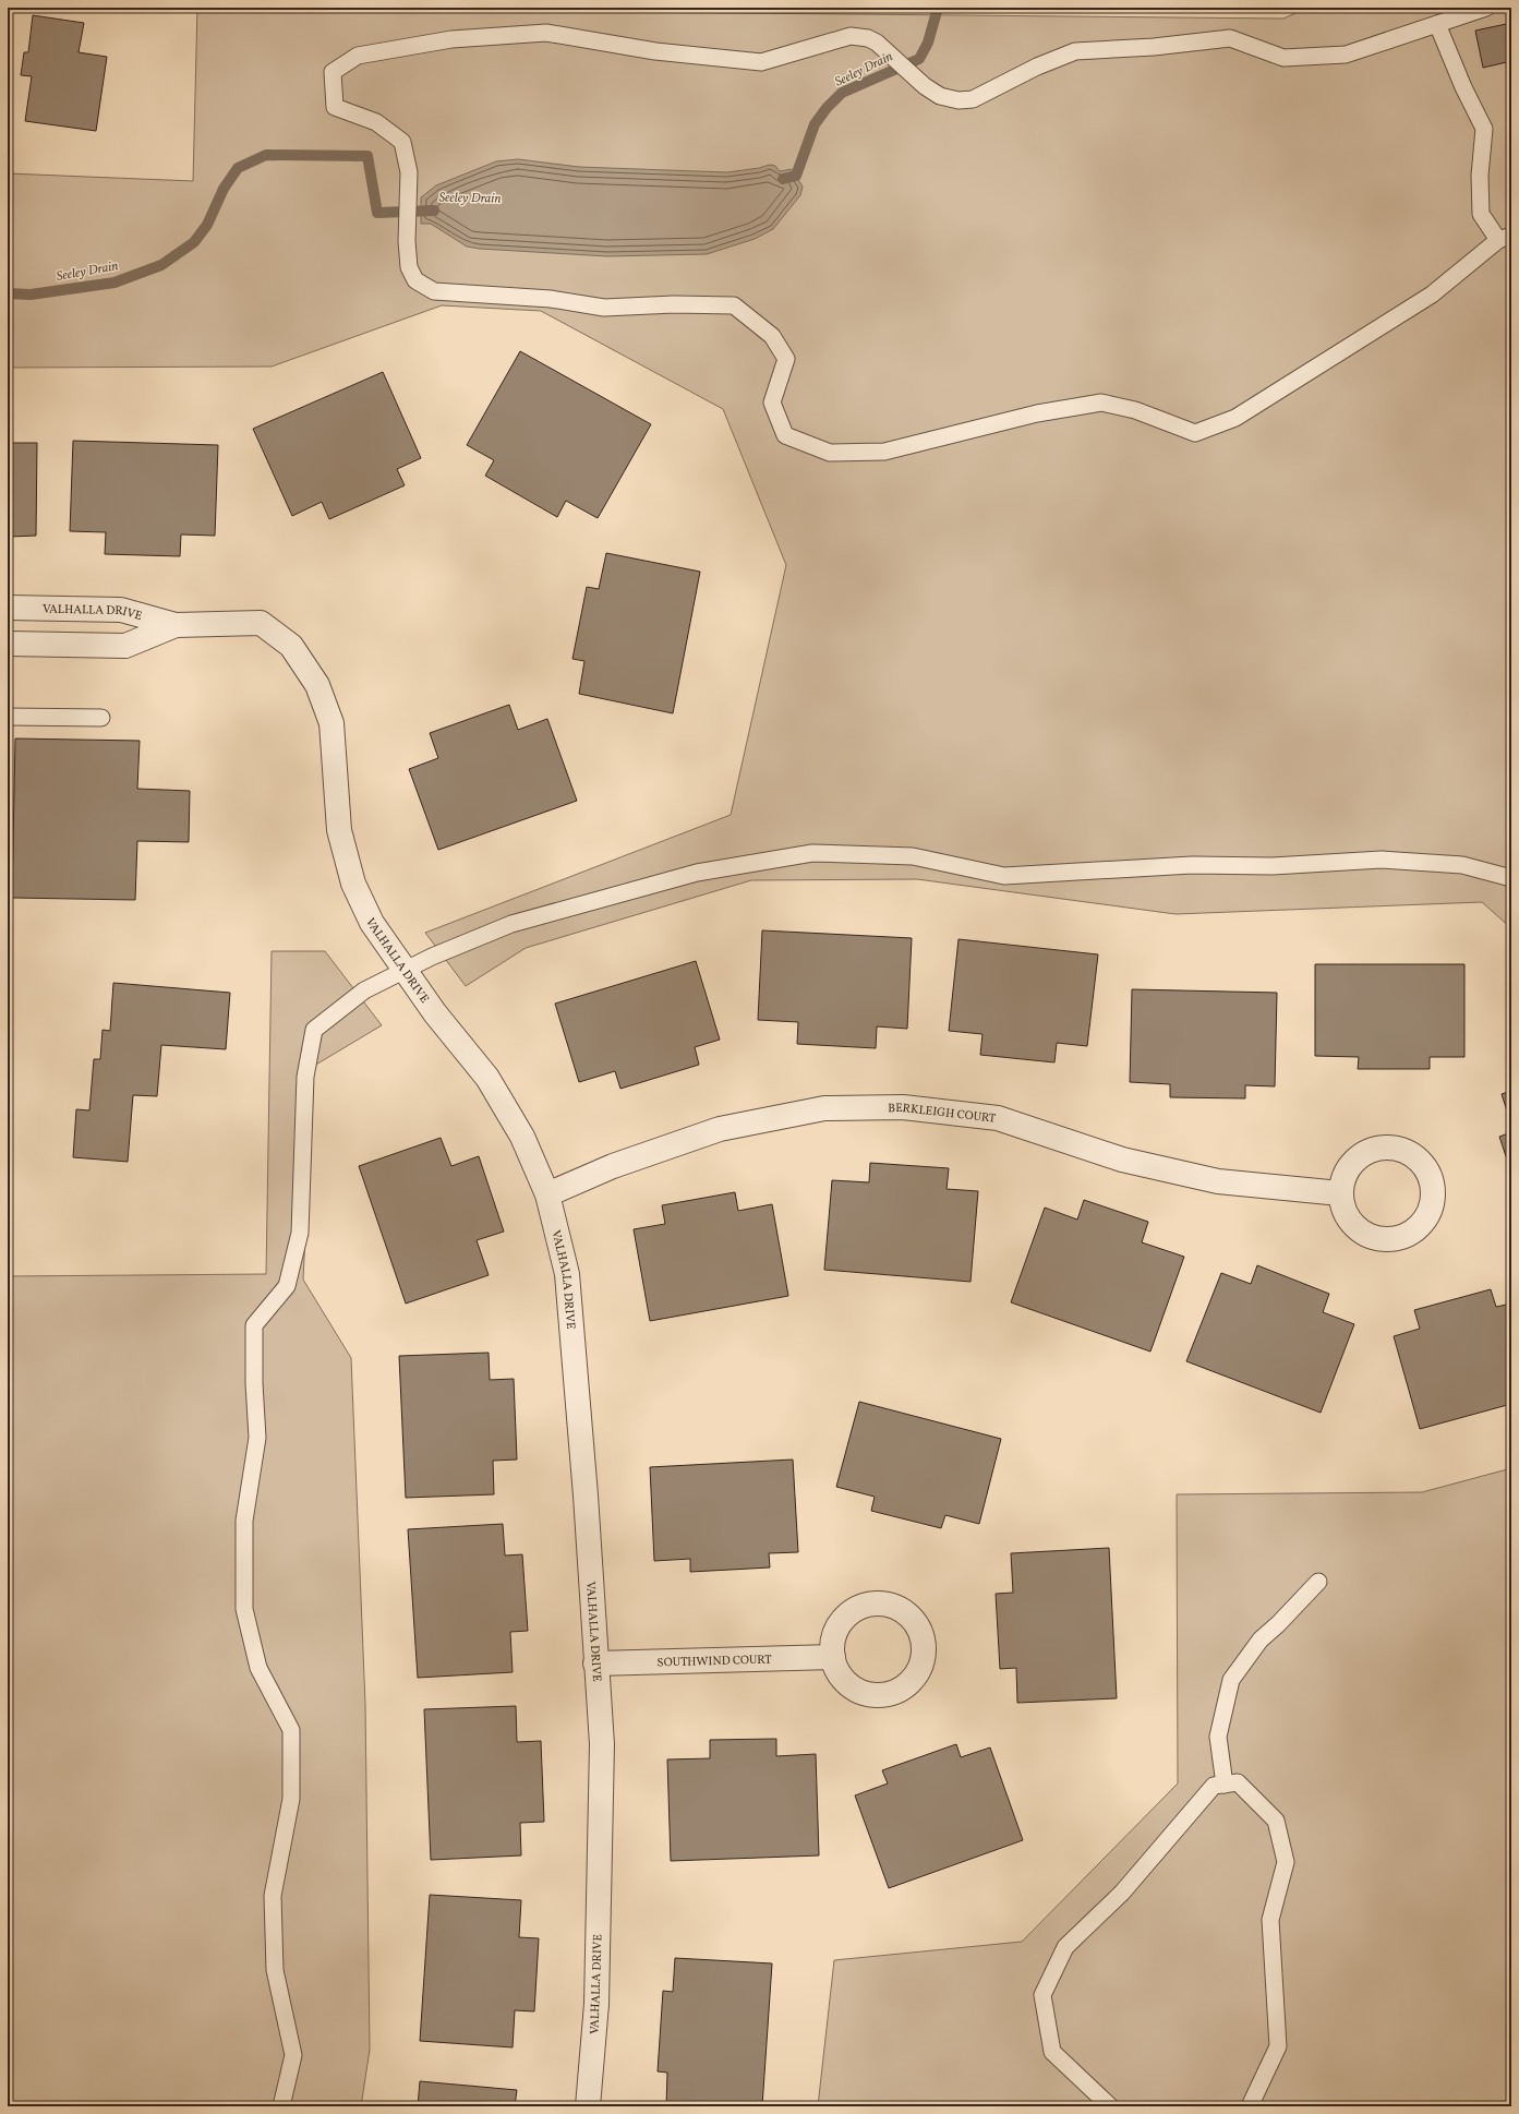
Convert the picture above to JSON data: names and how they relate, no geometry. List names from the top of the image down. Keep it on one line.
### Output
{"streets":{"street":["VALHALLA DRIVE","BERKLEIGH COURT","SOUTHWIND COURT"]},"crossings":[["VALHALLA DRIVE","BERKLEIGH COURT"],["VALHALLA DRIVE","SOUTHWIND COURT"]],"water":["Seeley Drain"]}
